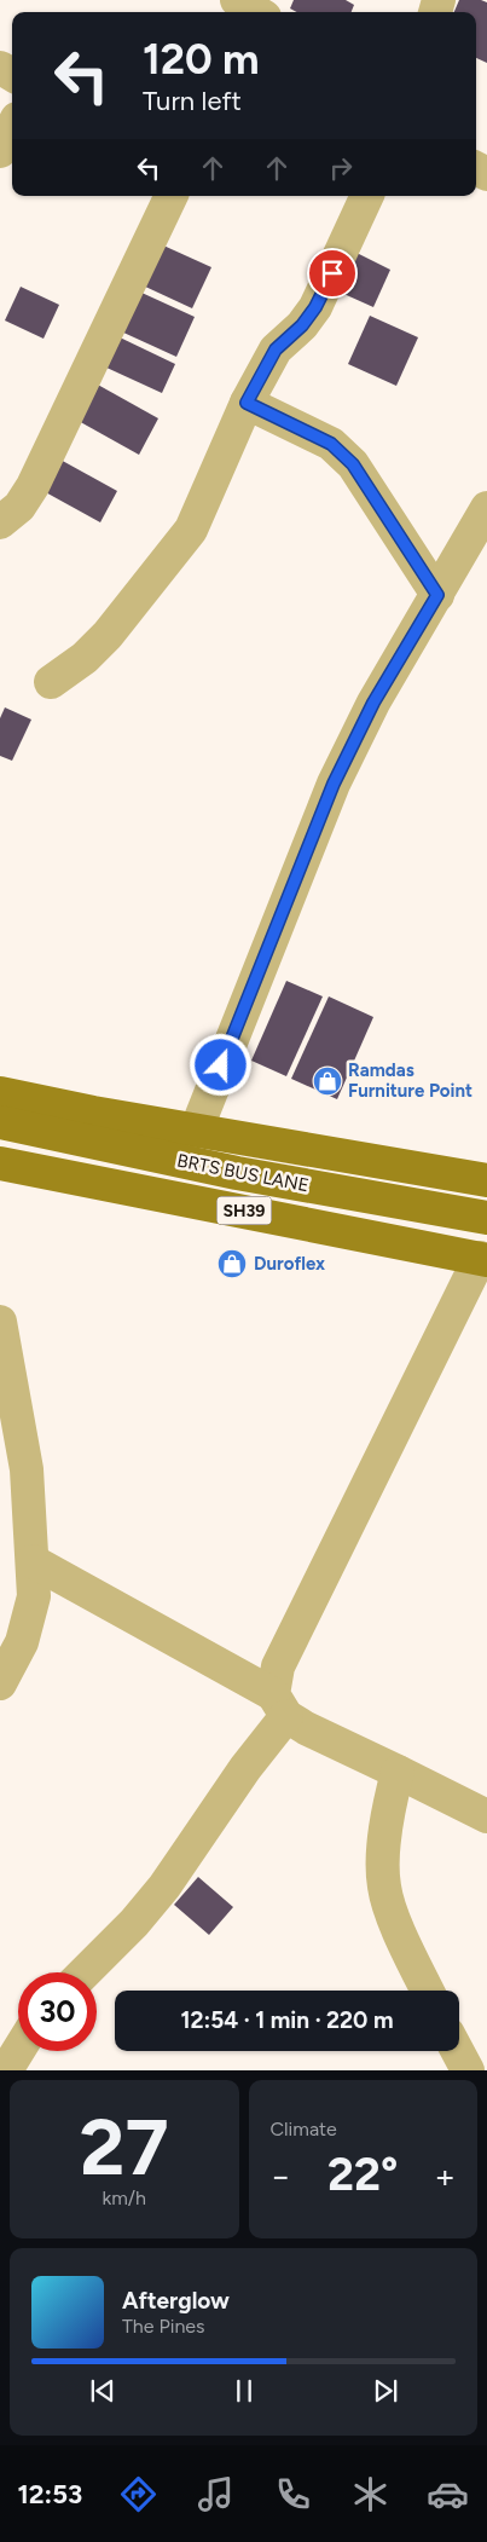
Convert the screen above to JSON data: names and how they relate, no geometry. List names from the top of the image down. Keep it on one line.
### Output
{"streets":{"main road":["BRTS BUS LANE","SH39"]},"places":{"shop":["Ramdas Furniture Point","Duroflex"]},"page":{"turn":["120 m","Turn left"],"limit":"30","trip":"12:54 · 1 min · 220 m","tile":[["27","km/h"],"Climate"],"heat":["−","22°","+"],"song":["Afterglow","The Pines"],"tabs":"12:53"}}
